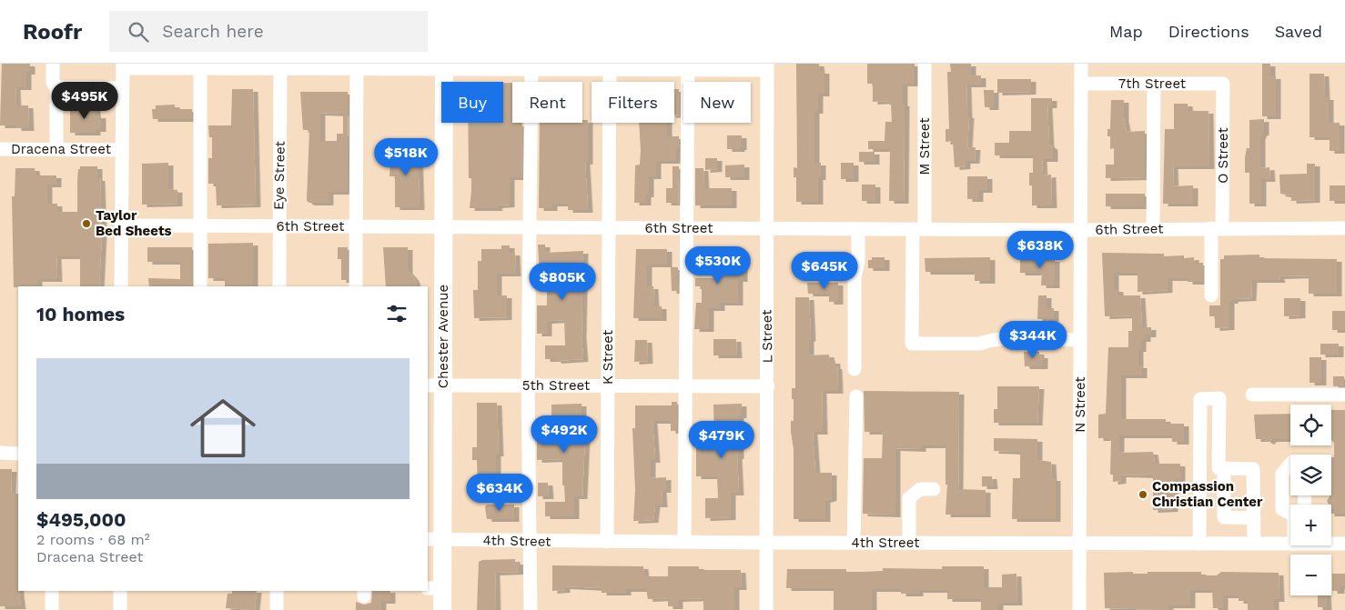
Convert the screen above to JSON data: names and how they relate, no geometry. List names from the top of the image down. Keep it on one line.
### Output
{"streets":{"main road":["Chester Avenue"],"street":["7th Street","M Street","Dracena Street","O Street","Eye Street","6th Street","L Street","K Street","5th Street","N Street","4th Street"]},"crossings":[["7th Street","O Street"],["7th Street","N Street"],["M Street","6th Street"],["M Street","N Street"],["O Street","6th Street"],["Eye Street","6th Street"],["6th Street","Chester Avenue"],["6th Street","L Street"],["6th Street","K Street"],["6th Street","N Street"],["Chester Avenue","5th Street"],["Chester Avenue","4th Street"],["L Street","5th Street"],["L Street","4th Street"],["K Street","5th Street"],["K Street","4th Street"],["N Street","4th Street"]],"places":["Taylor Bed Sheets","Compassion Christian Center"],"page":{"header":"Roofr","search":"Search here","nav":["Map","Directions","Saved"],"price":["$495K","$518K","$638K","$530K","$645K","$805K","$344K","$492K","$479K","$634K"],"chip":["Buy","Rent","Filters","New"],"heading":"10 homes","list":[{"name":"$495,000","note":"2 rooms · 68 m² · Dracena Street"}],"map_buttons":["+","−"]}}
